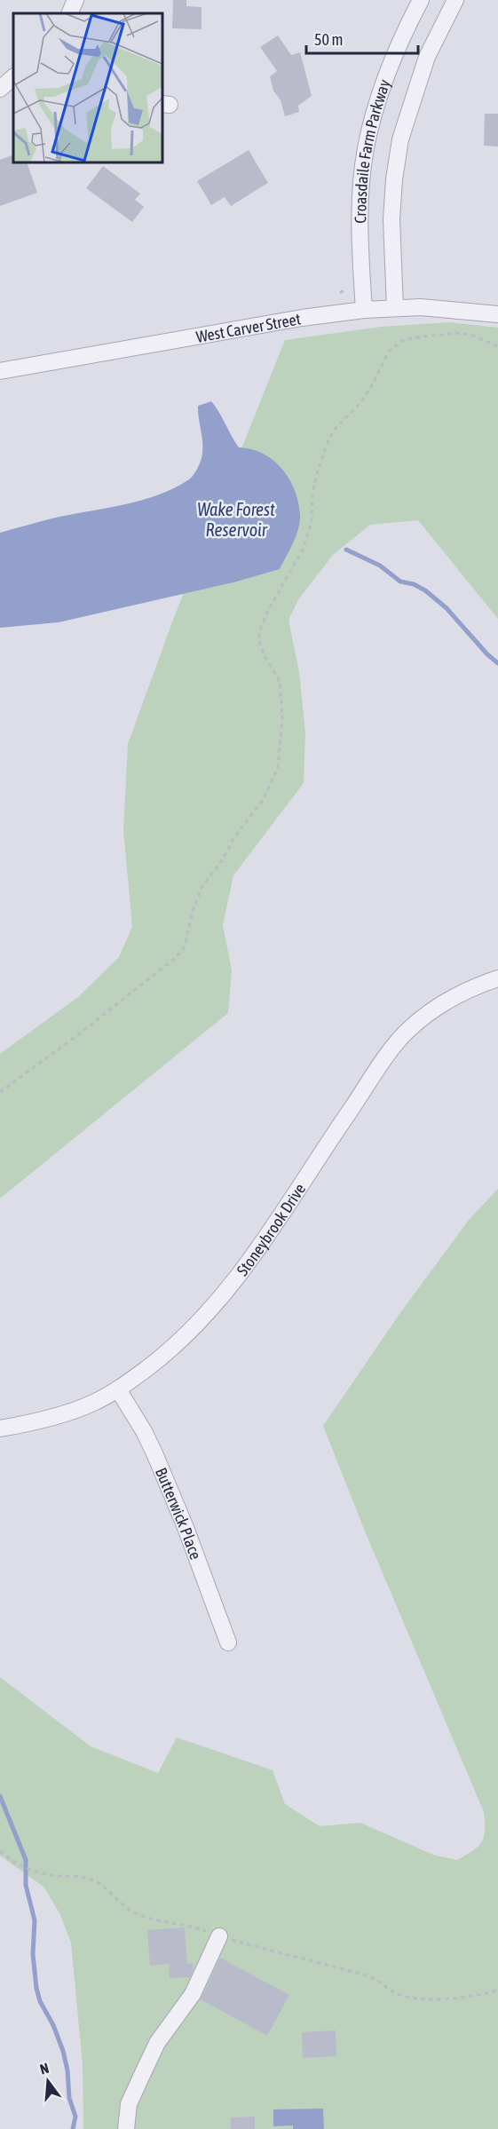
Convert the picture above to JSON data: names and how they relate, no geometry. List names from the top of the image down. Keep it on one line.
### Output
{"streets":{"street":["Croasdaile Farm Parkway","West Carver Street","Stoneybrook Drive","Butterwick Place"]},"crossings":[["Croasdaile Farm Parkway","West Carver Street"],["Stoneybrook Drive","Butterwick Place"]],"water":["Wake Forest Reservoir"],"scale_bar":"50 m","north":"top"}
